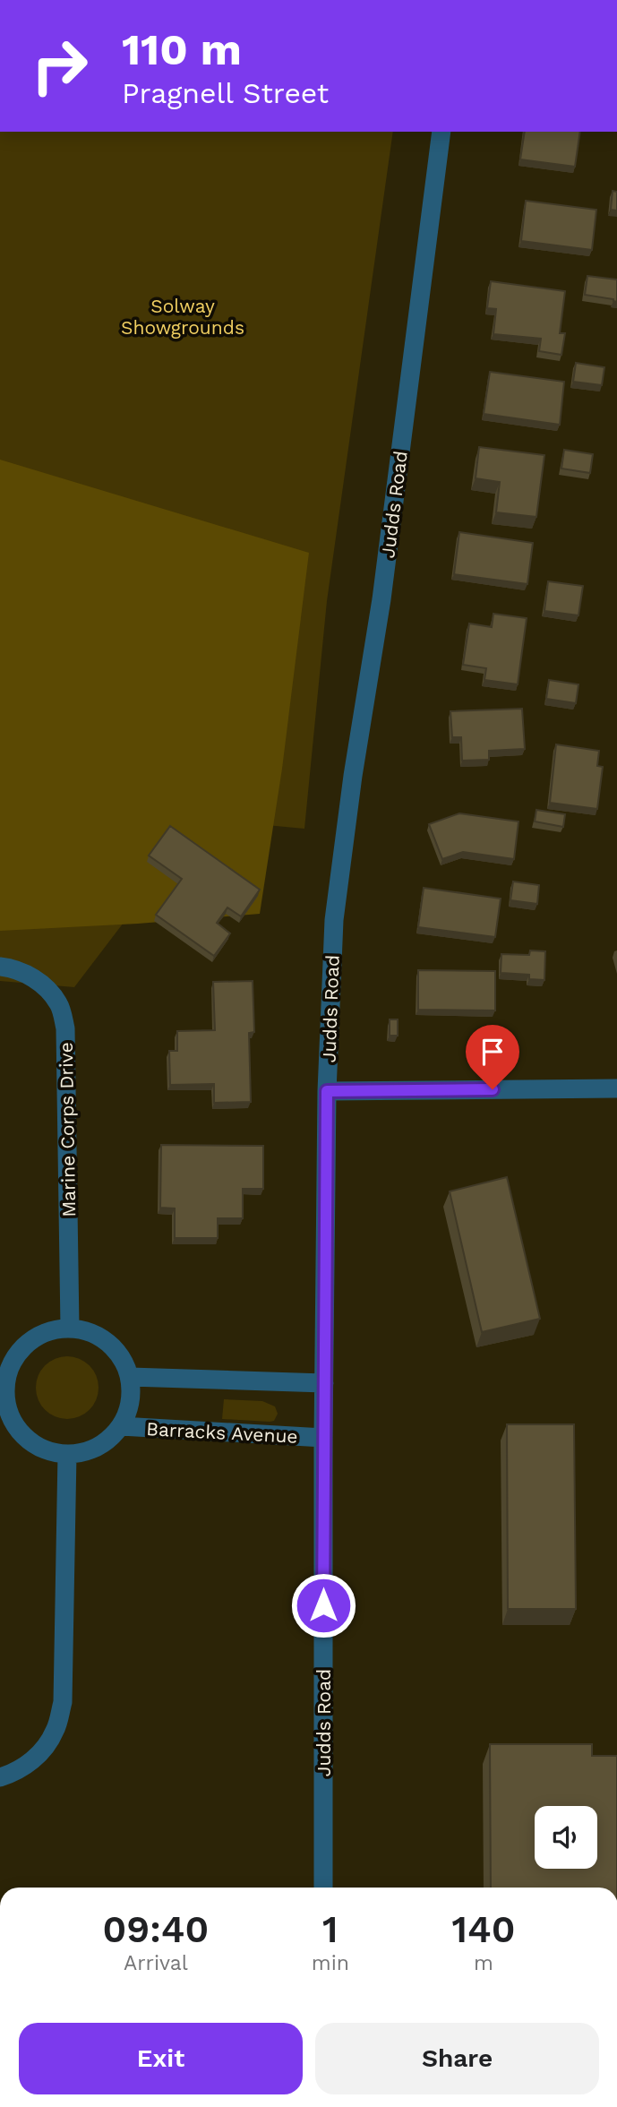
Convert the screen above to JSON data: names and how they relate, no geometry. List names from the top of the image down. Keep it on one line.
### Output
{"streets":{"street":["Judds Road","Marine Corps Drive","Barracks Avenue"]},"crossings":[["Judds Road","Barracks Avenue"],["Marine Corps Drive","Barracks Avenue"]],"parks":["Solway Showgrounds"],"page":{"turn":["110 m","Pragnell Street"],"eta":["09:40","Arrival","1","min","140","m"],"buttons":["Exit","Share"]}}
